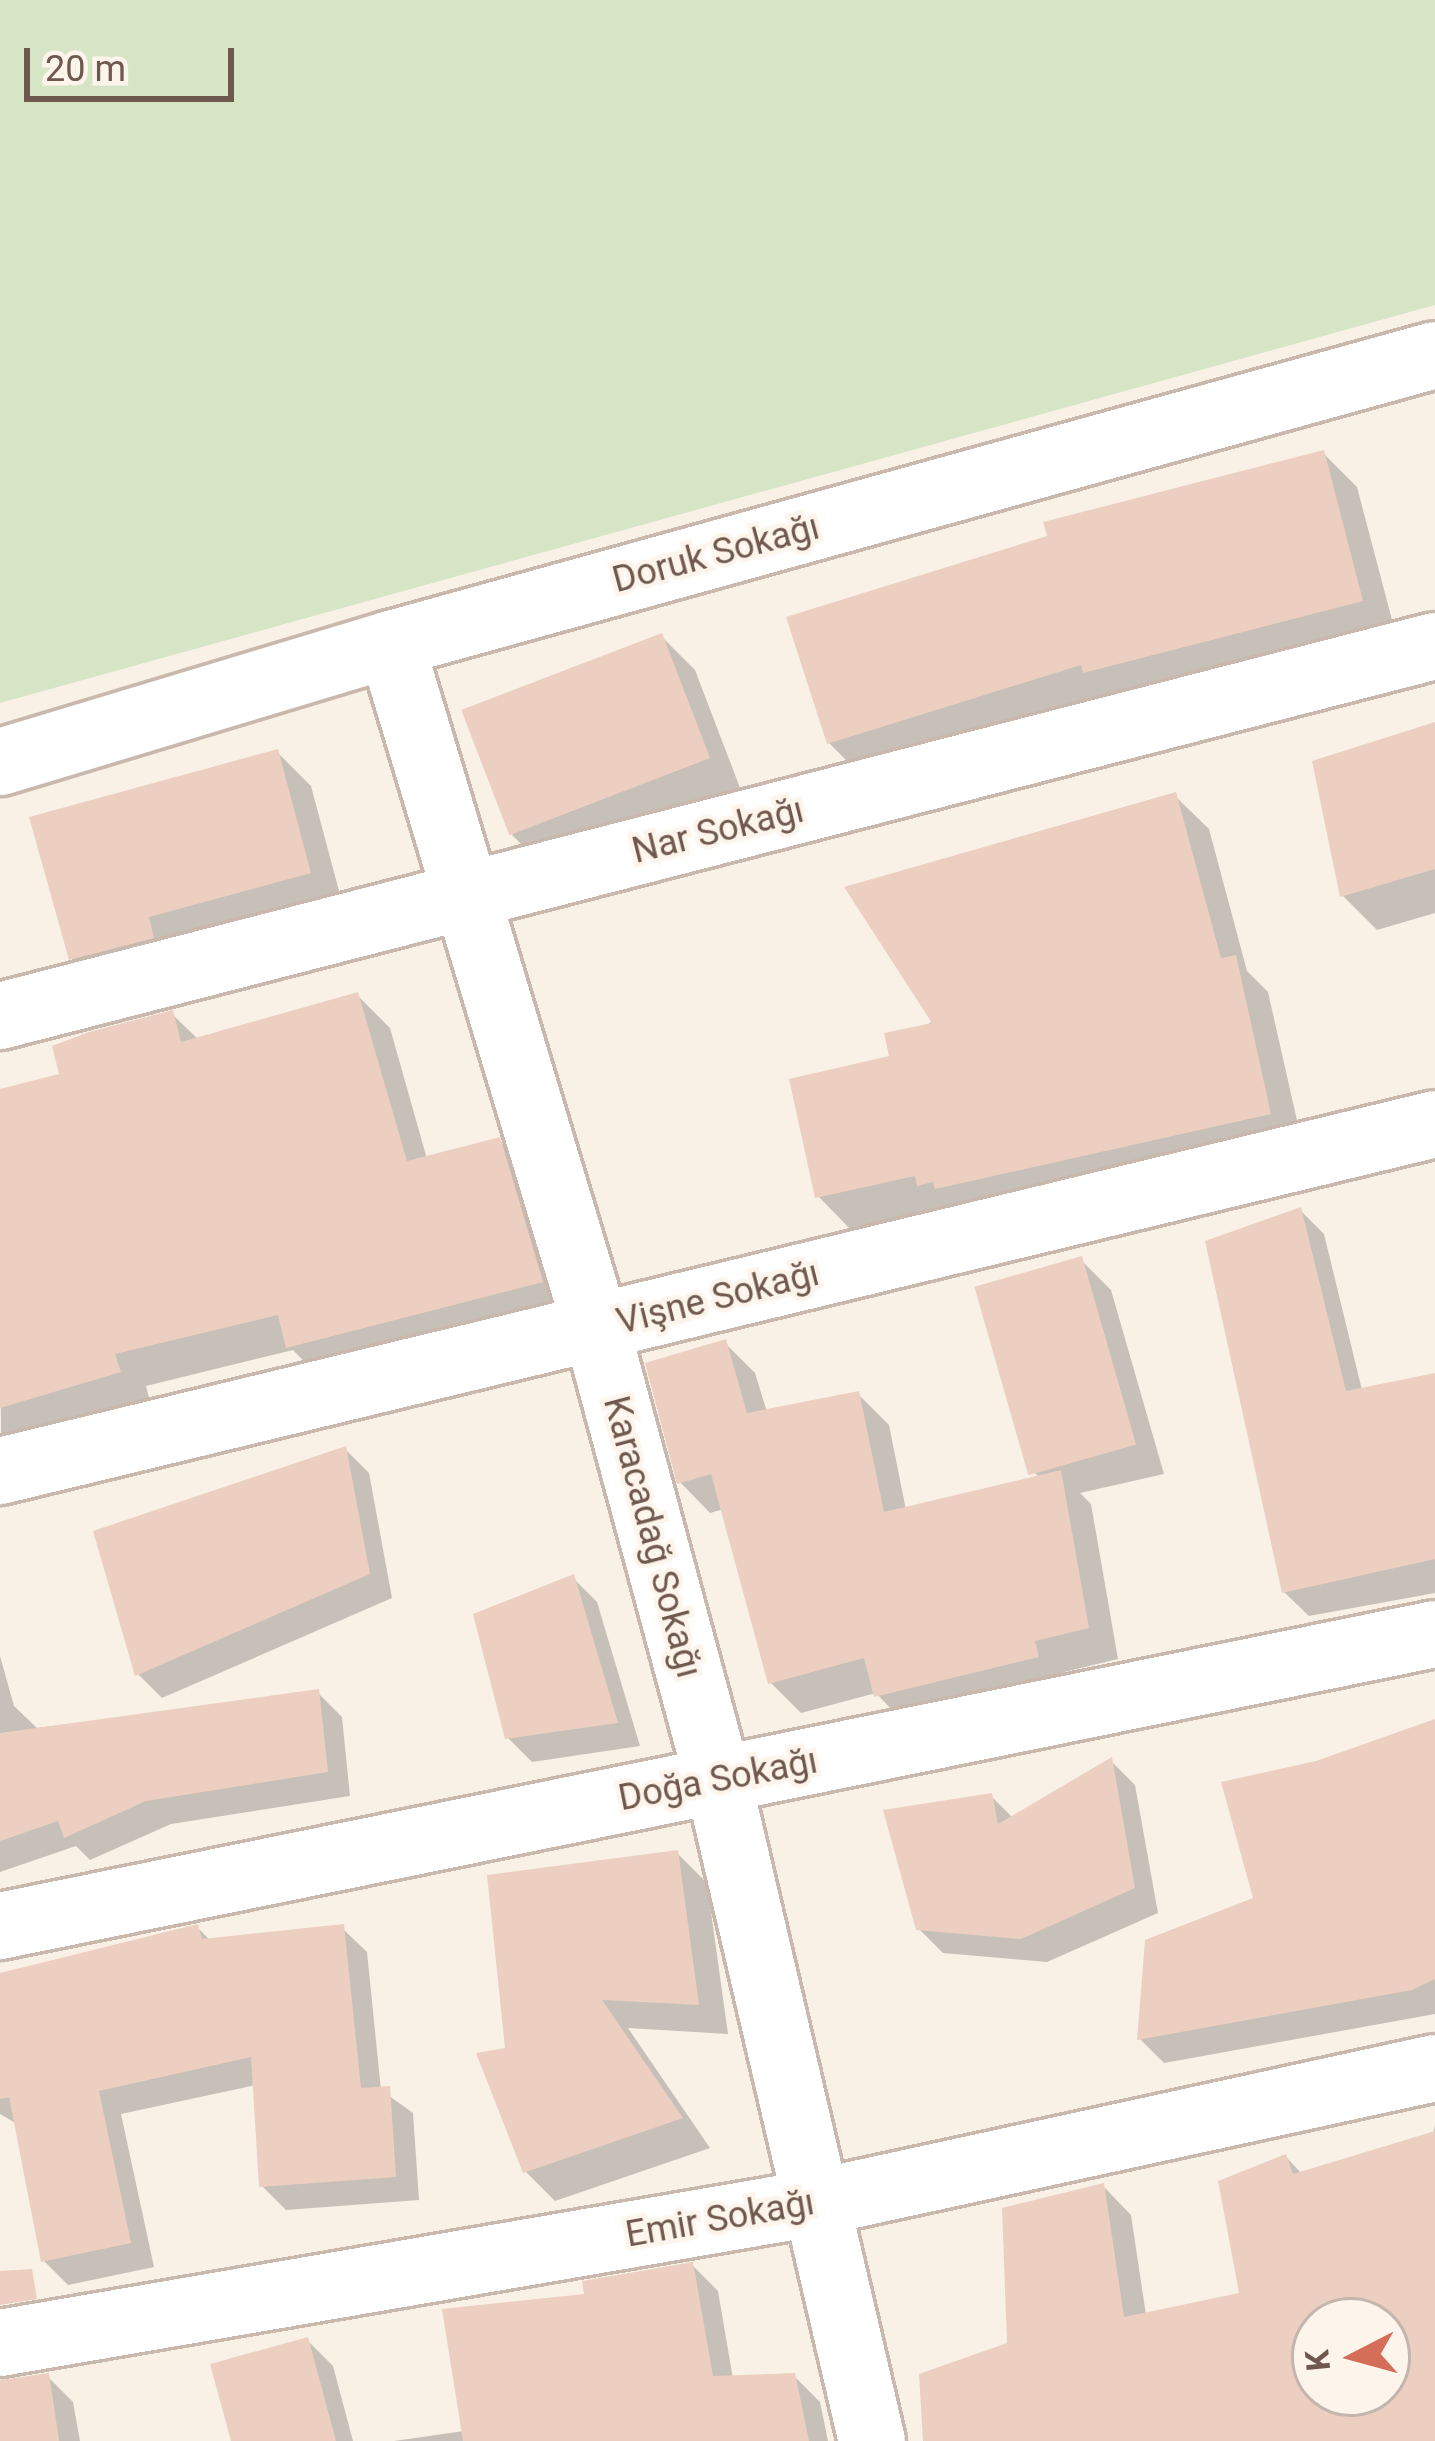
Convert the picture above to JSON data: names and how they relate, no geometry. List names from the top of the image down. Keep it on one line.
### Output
{"streets":{"street":["Doruk Sokağı","Nar Sokağı","Vişne Sokağı","Karacadağ Sokağı","Doğa Sokağı","Emir Sokağı"]},"crossings":[["Doruk Sokağı","Karacadağ Sokağı"],["Nar Sokağı","Karacadağ Sokağı"],["Vişne Sokağı","Karacadağ Sokağı"],["Karacadağ Sokağı","Doğa Sokağı"],["Karacadağ Sokağı","Emir Sokağı"]],"scale_bar":"20 m","north":"left"}
